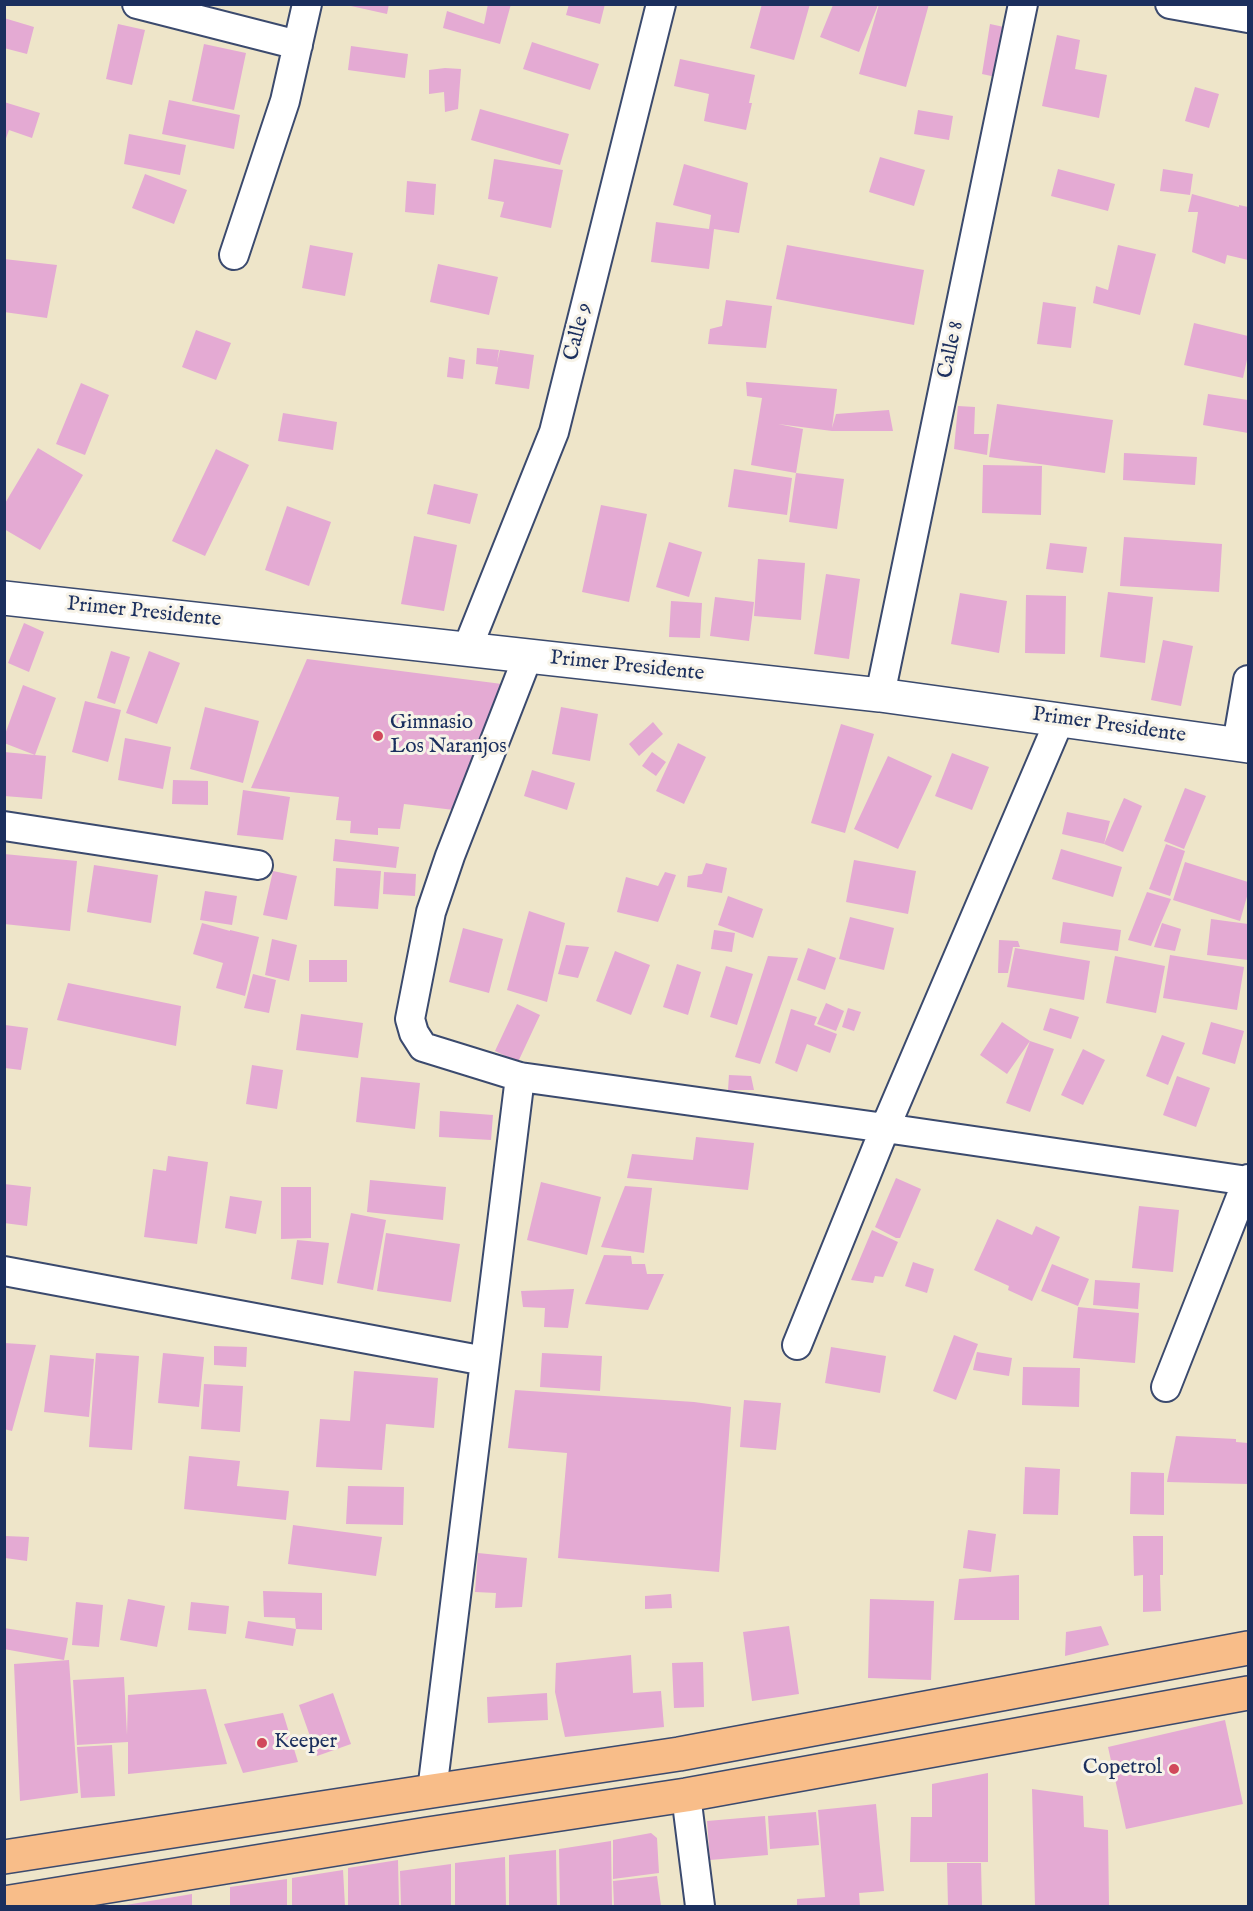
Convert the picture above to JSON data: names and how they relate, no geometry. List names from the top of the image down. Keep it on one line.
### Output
{"streets":{"street":["Calle 9","Calle 8","Primer Presidente"]},"crossings":[["Calle 9","Primer Presidente"],["Calle 8","Primer Presidente"]],"places":["Gimnasio Los Naranjos","Keeper","Copetrol"]}
